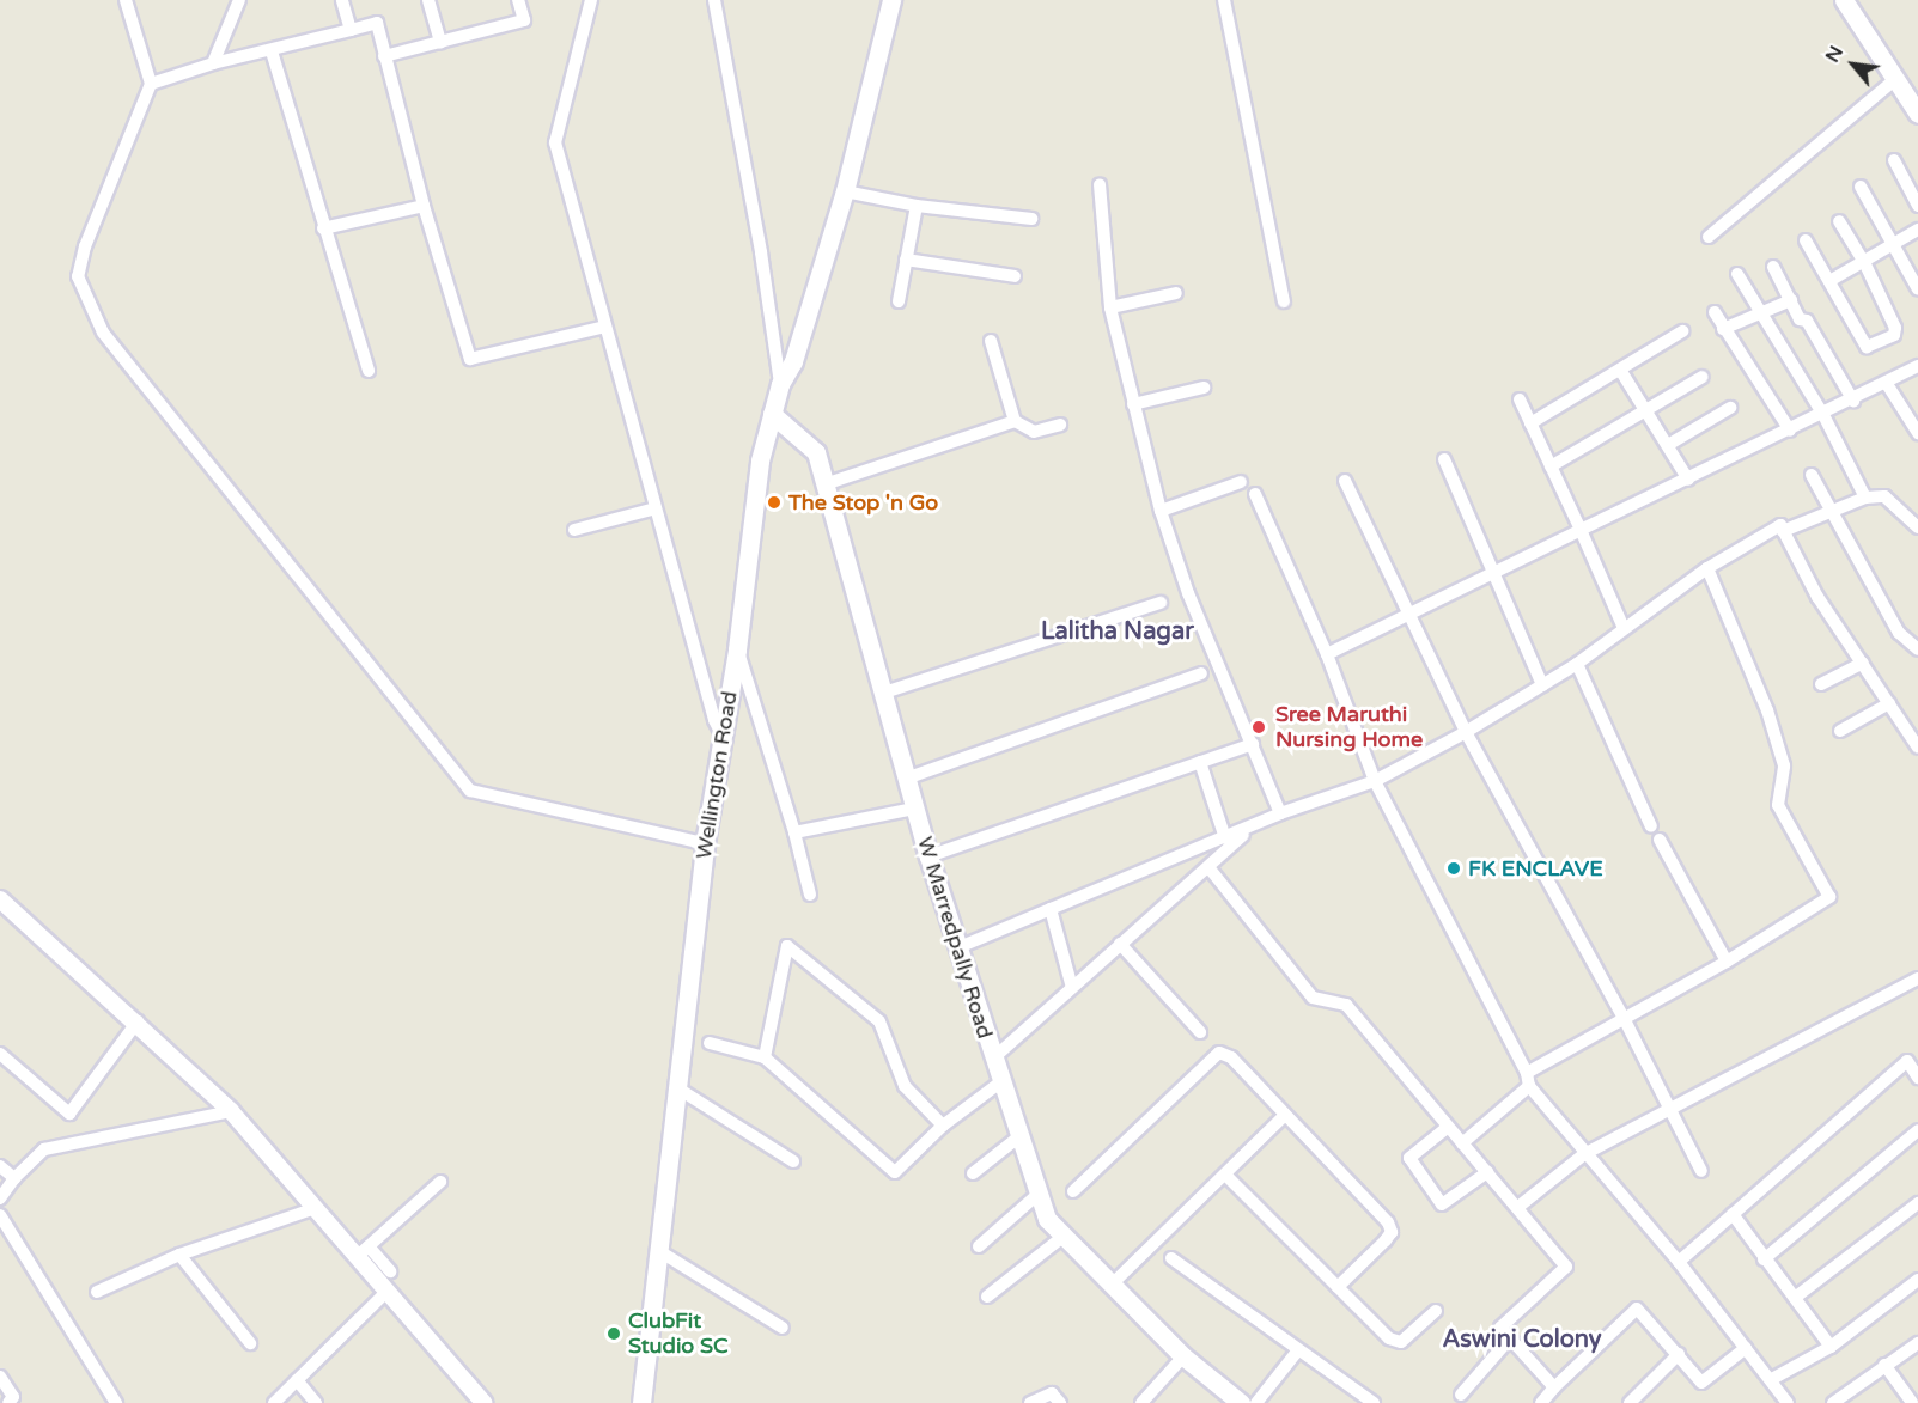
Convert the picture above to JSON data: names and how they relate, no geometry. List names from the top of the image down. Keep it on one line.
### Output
{"streets":{"main road":["Wellington Road","W Marredpally Road"]},"crossings":[["Wellington Road","W Marredpally Road"]],"districts":["Lalitha Nagar","Aswini Colony"],"places":["The Stop 'n Go","Sree Maruthi Nursing Home","FK ENCLAVE","ClubFit Studio SC"],"north":"top left"}
